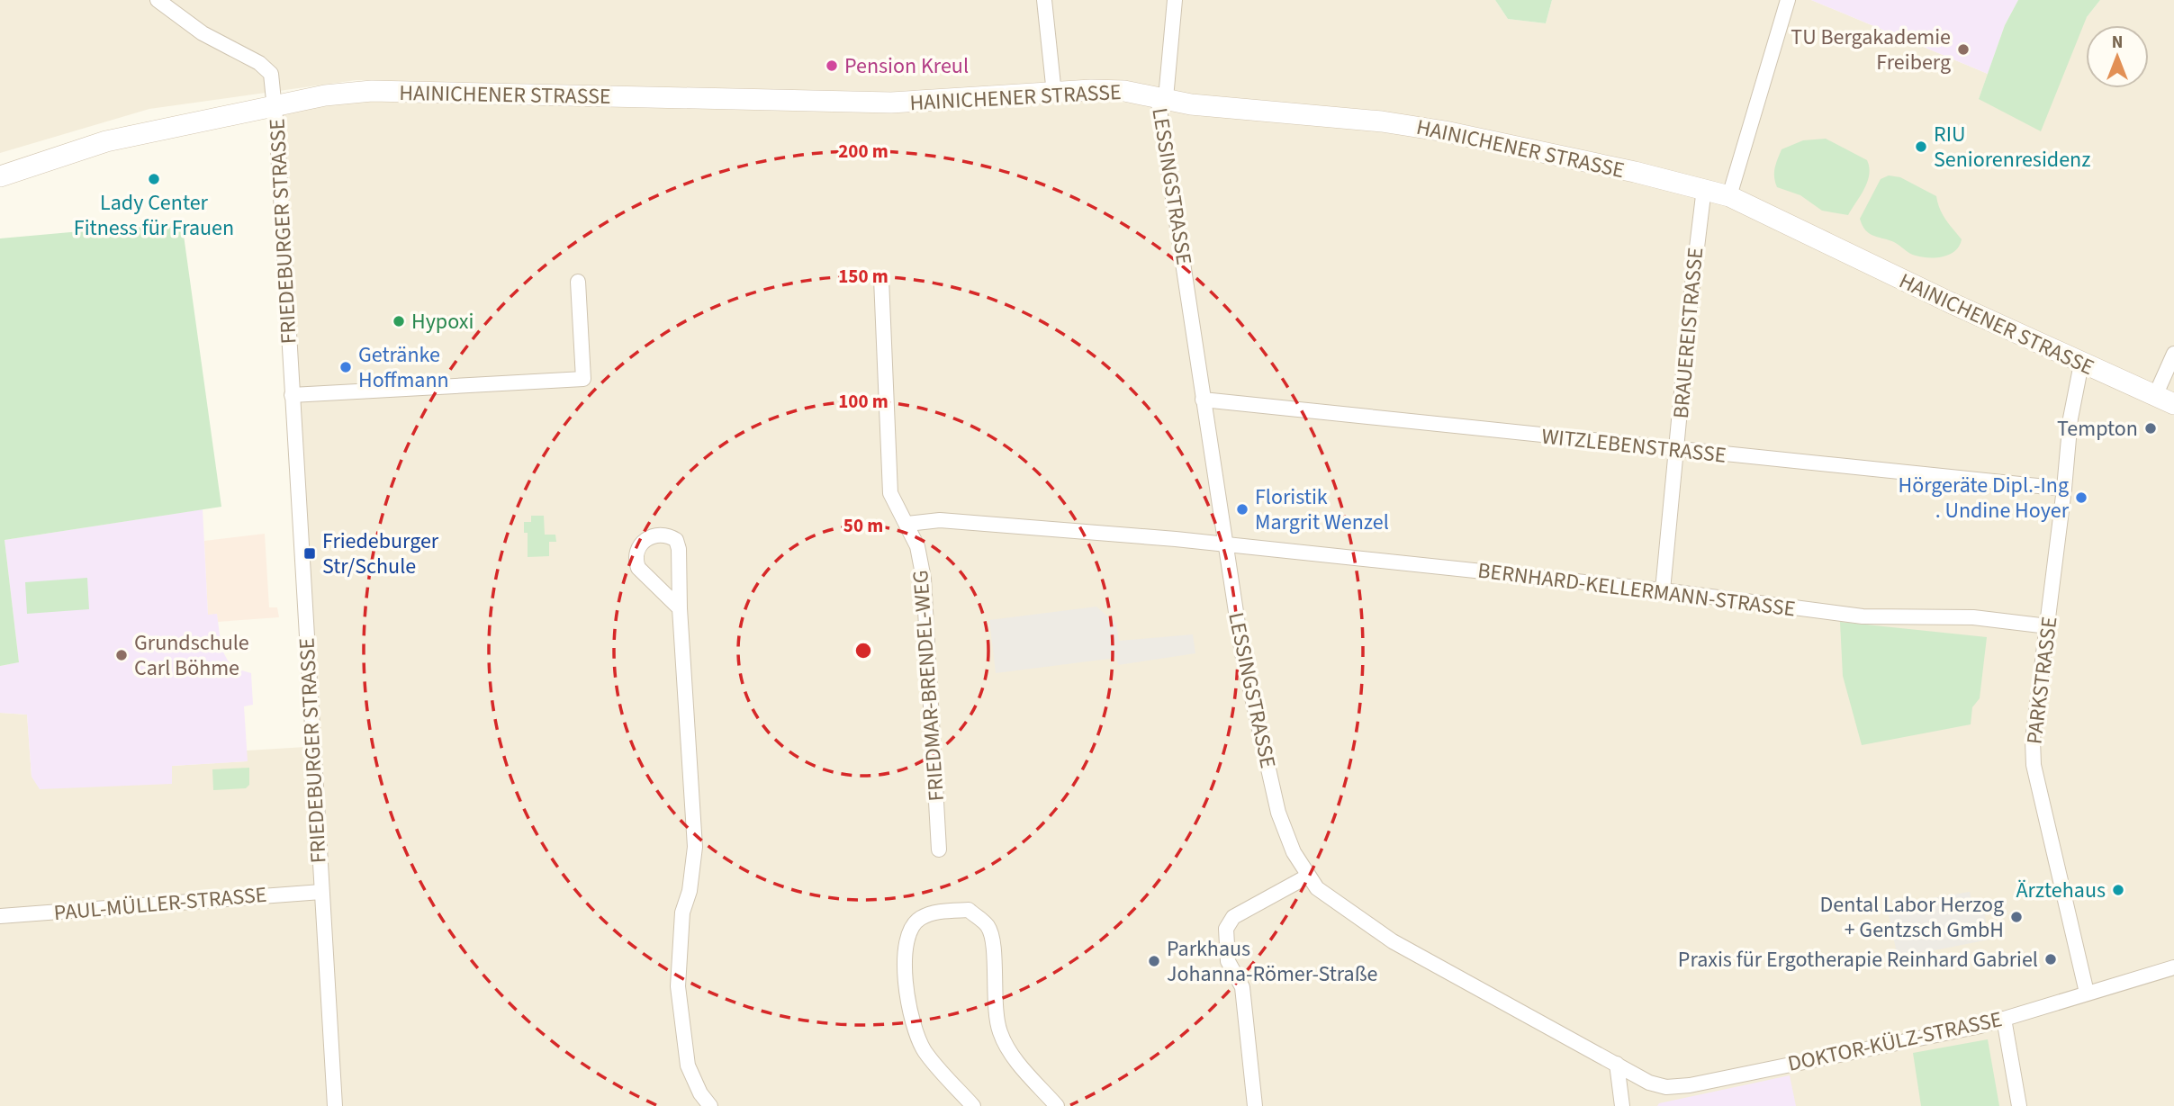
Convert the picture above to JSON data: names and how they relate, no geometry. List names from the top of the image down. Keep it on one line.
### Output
{"streets":{"main road":["HAINICHENER STRASSE"],"street":["LESSINGSTRASSE","FRIEDEBURGER STRASSE","BRAUEREISTRASSE","WITZLEBENSTRASSE","BERNHARD-KELLERMANN-STRASSE","PARKSTRASSE","FRIEDMAR-BRENDEL-WEG","PAUL-MÜLLER-STRASSE","DOKTOR-KÜLZ-STRASSE"]},"crossings":[["HAINICHENER STRASSE","LESSINGSTRASSE"],["HAINICHENER STRASSE","FRIEDEBURGER STRASSE"],["HAINICHENER STRASSE","BRAUEREISTRASSE"],["HAINICHENER STRASSE","PARKSTRASSE"],["LESSINGSTRASSE","WITZLEBENSTRASSE"],["LESSINGSTRASSE","BERNHARD-KELLERMANN-STRASSE"],["LESSINGSTRASSE","DOKTOR-KÜLZ-STRASSE"],["FRIEDEBURGER STRASSE","PAUL-MÜLLER-STRASSE"],["BRAUEREISTRASSE","WITZLEBENSTRASSE"],["BRAUEREISTRASSE","BERNHARD-KELLERMANN-STRASSE"],["WITZLEBENSTRASSE","PARKSTRASSE"],["BERNHARD-KELLERMANN-STRASSE","PARKSTRASSE"],["PARKSTRASSE","DOKTOR-KÜLZ-STRASSE"]],"places":{"other":["TU Bergakademie Freiberg","Pension Kreul","RIU Seniorenresidenz","Lady Center Fitness für Frauen","Hypoxi","Getränke Hoffmann","Tempton","Hörgeräte Dipl.-Ing . Undine Hoyer","Floristik Margrit Wenzel","Grundschule Carl Böhme","Ärztehaus","Dental Labor Herzog + Gentzsch GmbH","Praxis für Ergotherapie Reinhard Gabriel","Parkhaus Johanna-Römer-Straße"],"transit":["Friedeburger Str/Schule"]},"north":"top","rings":["200 m","150 m","100 m","50 m"]}
